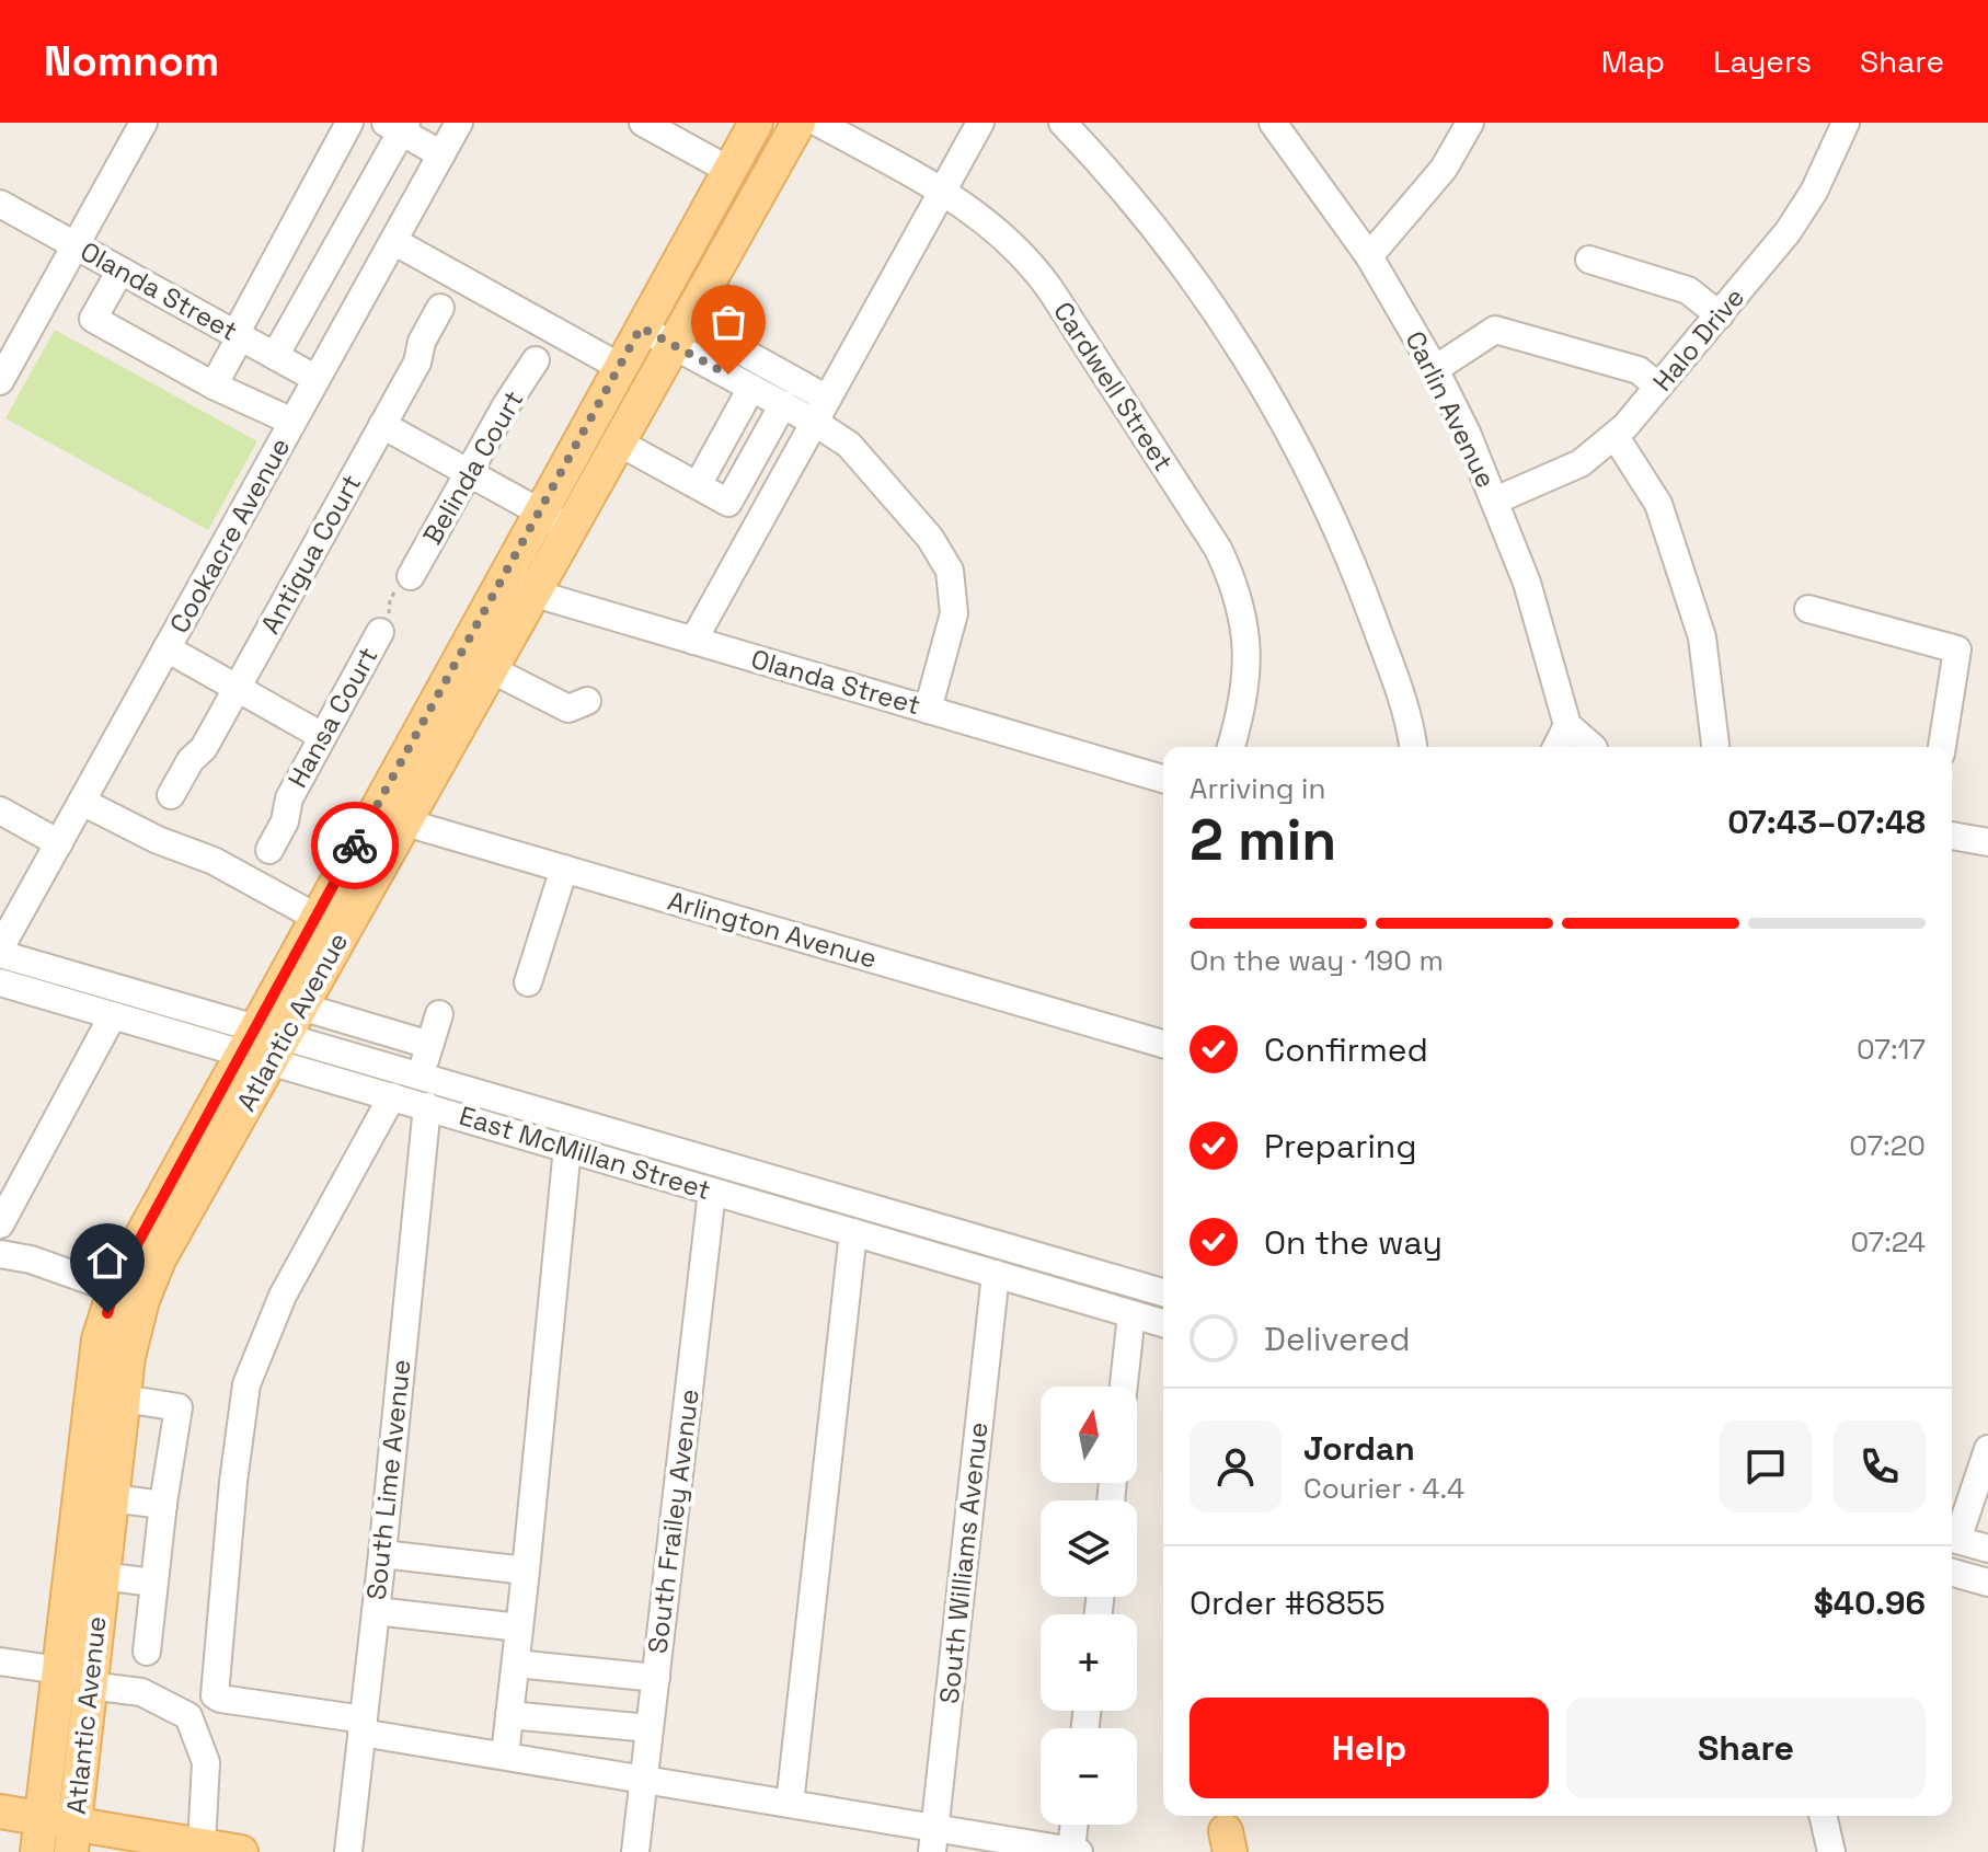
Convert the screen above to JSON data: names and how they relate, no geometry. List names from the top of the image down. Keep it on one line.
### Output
{"streets":{"main road":["Atlantic Avenue"],"street":["Olanda Street","Halo Drive","Cardwell Street","Carlin Avenue","Belinda Court","Cookacre Avenue","Antigua Court","Hansa Court","Arlington Avenue","East McMillan Street","South Lime Avenue","South Frailey Avenue","South Williams Avenue"]},"crossings":[["Olanda Street","Cookacre Avenue"],["Olanda Street","Atlantic Avenue"],["Halo Drive","Carlin Avenue"],["Cookacre Avenue","East McMillan Street"],["Arlington Avenue","Atlantic Avenue"],["Atlantic Avenue","East McMillan Street"],["East McMillan Street","South Lime Avenue"],["East McMillan Street","South Frailey Avenue"],["East McMillan Street","South Williams Avenue"]],"north":"top","page":{"header":"Nomnom","nav":["Map","Layers","Share"],"heading":["2 min","Arriving in","07:43–07:48"],"panel":["Jordan","Courier · 4.4","Order #6855","$40.96"],"bar":"On the way · 190 m","list":[["Confirmed","07:17"],["Preparing","07:20"],["On the way","07:24"],"Delivered"],"map_buttons":["+","−"],"buttons":["Help","Share"]}}
